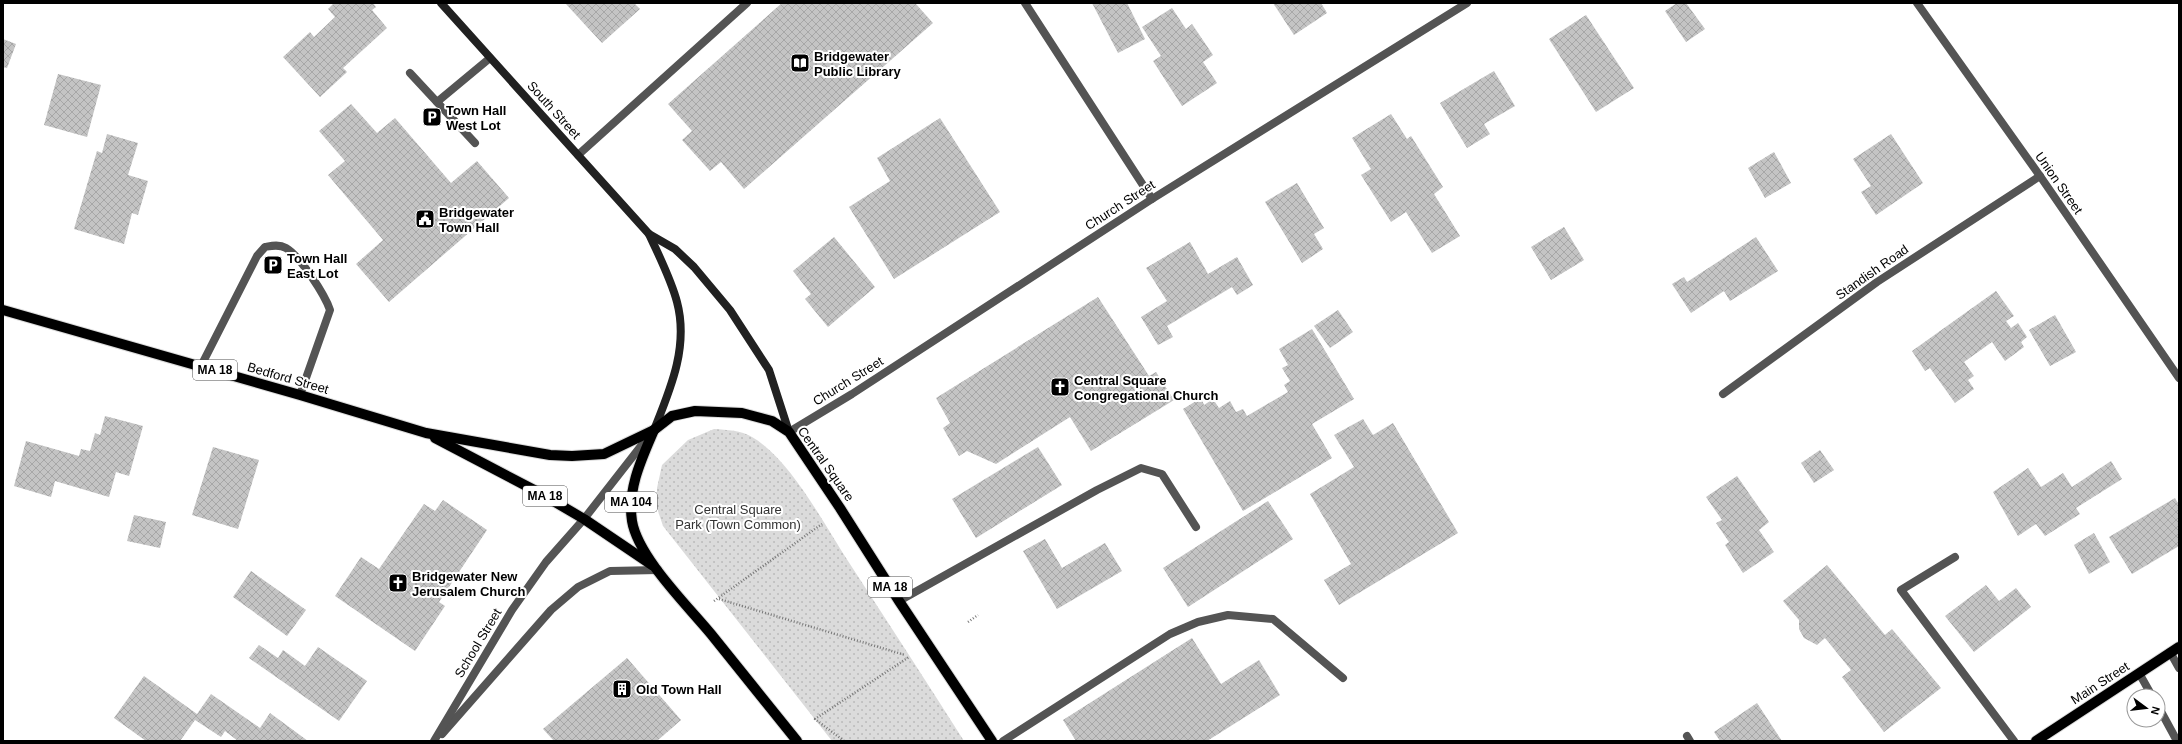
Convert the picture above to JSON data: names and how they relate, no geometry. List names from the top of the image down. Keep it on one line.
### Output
{"streets":{"main road":["South Street","MA 18","Bedford Street","Central Square","MA 104","Main Street"],"street":["Union Street","Church Street","Standish Road","School Street"]},"crossings":[["South Street","Church Street"],["South Street","Bedford Street"],["South Street","Central Square"],["South Street","MA 104"],["South Street","School Street"],["Union Street","Standish Road"],["Church Street","Central Square"],["MA 18","Bedford Street"],["MA 18","MA 104"],["MA 18","School Street"],["Bedford Street","Central Square"],["Bedford Street","MA 104"],["Bedford Street","School Street"],["Central Square","MA 104"],["Central Square","School Street"],["MA 104","School Street"]],"parks":["Central Square Park (Town Common)"],"places":{"library":["Bridgewater Public Library"],"parking":["Town Hall West Lot","Town Hall East Lot"],"public building":["Bridgewater Town Hall"],"church":["Central Square Congregational Church","Bridgewater New Jerusalem Church"],"building":["Old Town Hall"]},"north":"right"}
